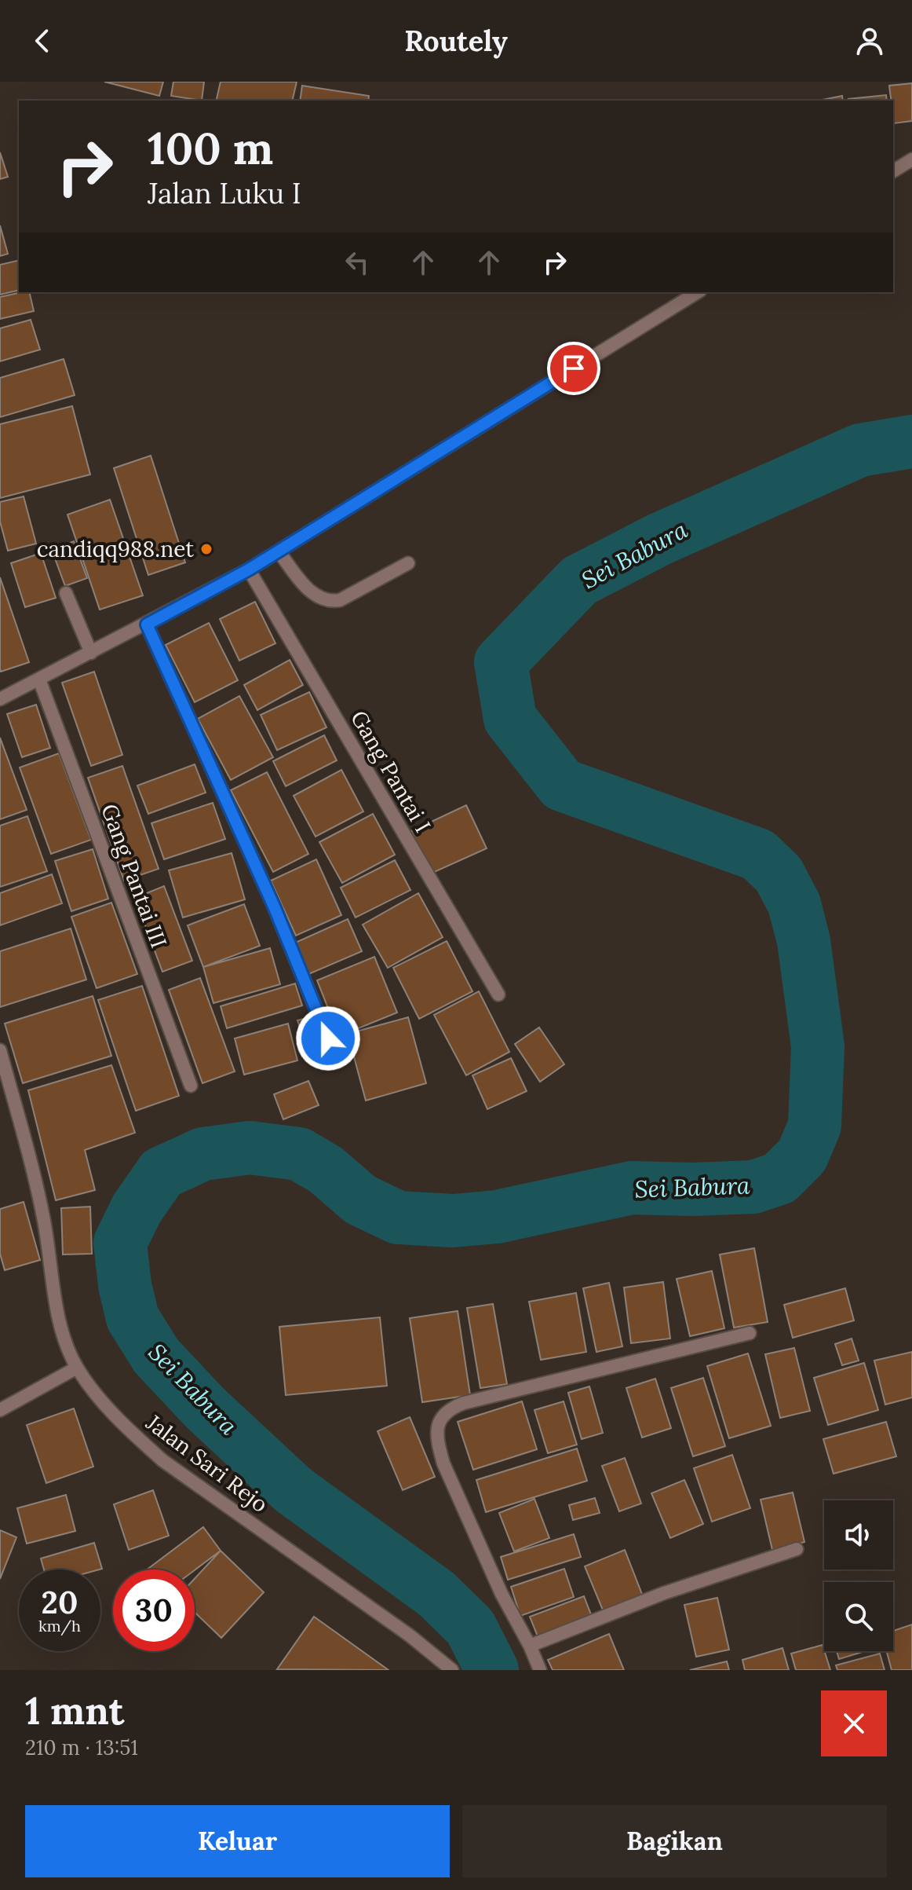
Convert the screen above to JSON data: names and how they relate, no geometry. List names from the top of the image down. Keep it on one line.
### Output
{"streets":{"street":["Gang Pantai I","Gang Pantai III","Jalan Sari Rejo"]},"water":["Sei Babura"],"places":["candiqq988.net"],"page":{"header":"Routely","turn":["100 m","Jalan Luku I"],"speed":"20 km/h","limit":"30","heading":["1 mnt","210 m · 13:51"],"buttons":["Keluar","Bagikan"]}}
